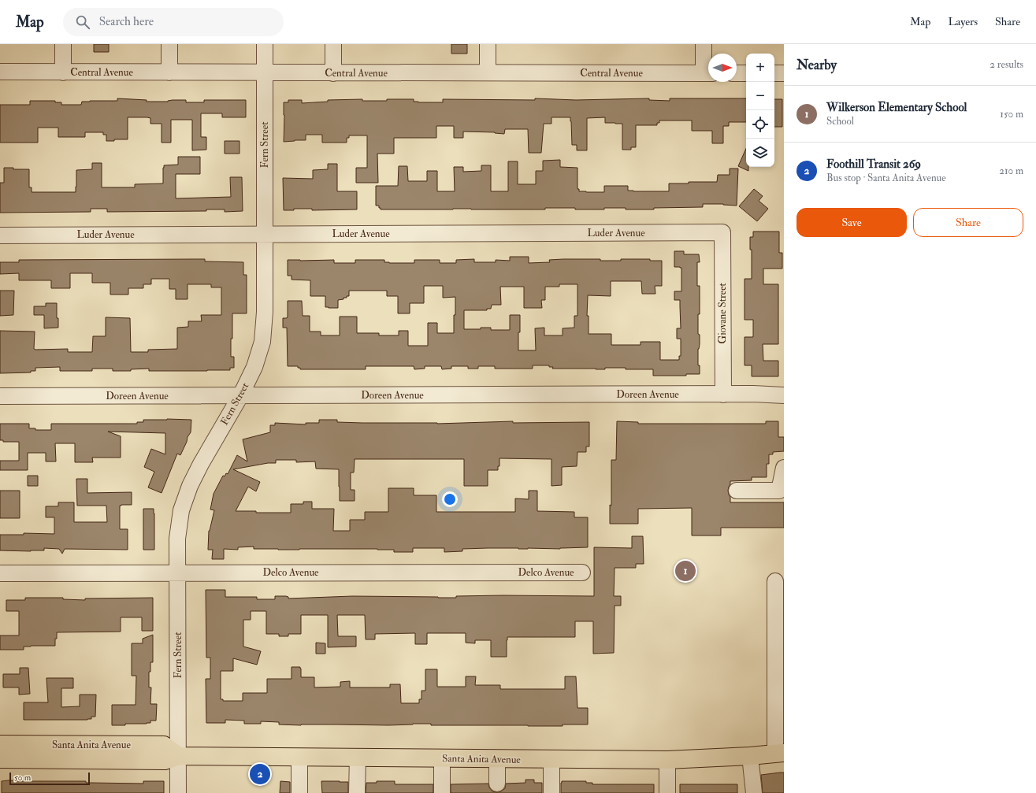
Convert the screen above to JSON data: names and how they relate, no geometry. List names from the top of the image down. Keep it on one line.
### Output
{"streets":{"main road":["Santa Anita Avenue"],"street":["Central Avenue","Fern Street","Luder Avenue","Giovane Street","Doreen Avenue","Delco Avenue"]},"crossings":[["Central Avenue","Fern Street"],["Fern Street","Luder Avenue"],["Fern Street","Doreen Avenue"],["Fern Street","Delco Avenue"],["Fern Street","Santa Anita Avenue"],["Luder Avenue","Giovane Street"],["Giovane Street","Doreen Avenue"]],"scale_bar":"50 m","north":"right","page":{"header":"Map","search":"Search here","nav":["Map","Layers","Share"],"heading":["Nearby","2 results"],"map_buttons":["+","−"],"list":[{"mark":"1","name":"Wilkerson Elementary School","note":"School","value":"150 m"},{"mark":"2","name":"Foothill Transit 269","note":"Bus stop · Santa Anita Avenue","value":"210 m"}],"buttons":["Save","Share"],"pins":["1","2"],"scale":"50 m"}}
